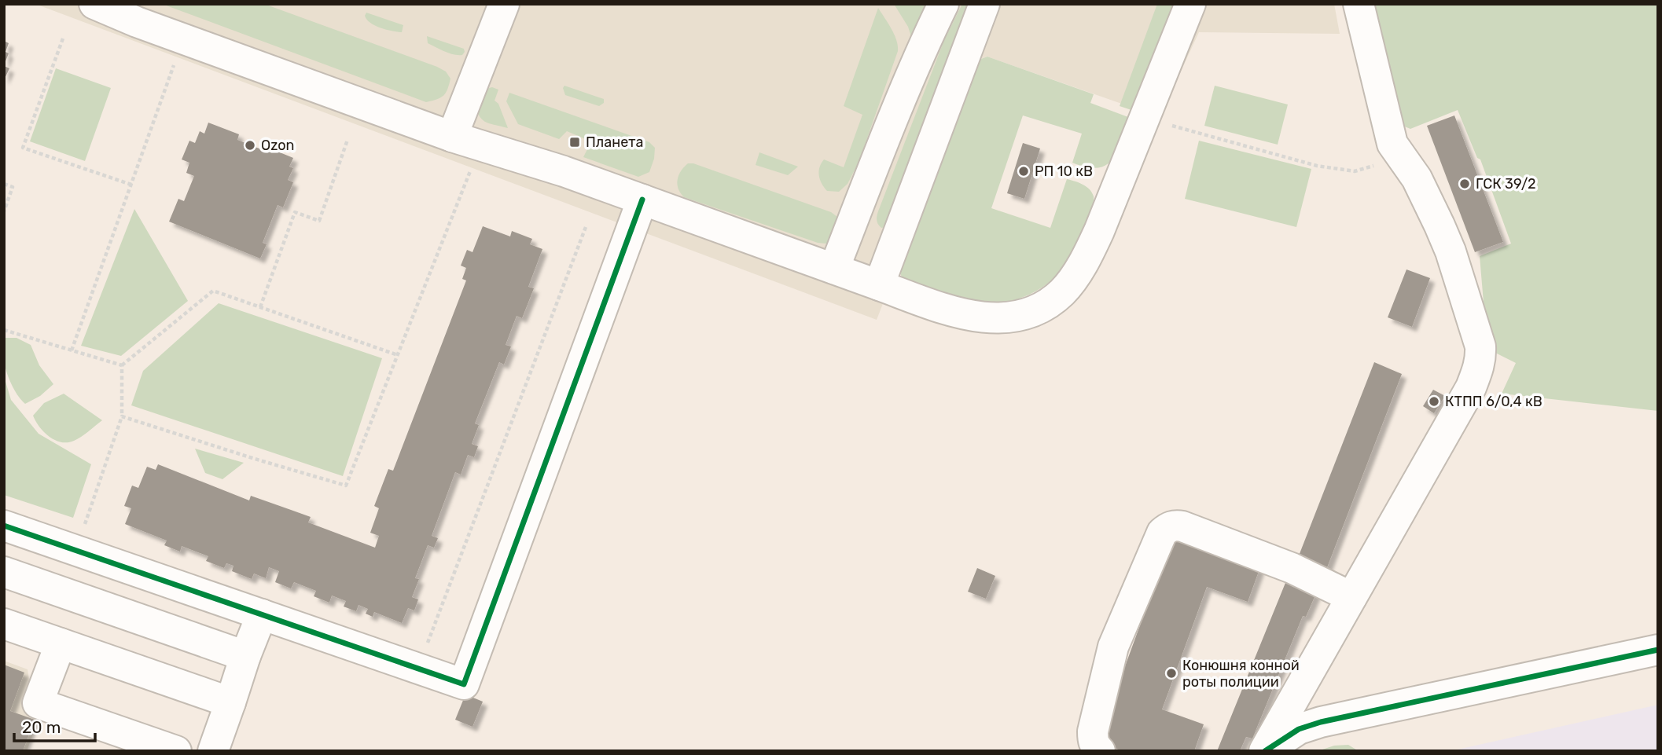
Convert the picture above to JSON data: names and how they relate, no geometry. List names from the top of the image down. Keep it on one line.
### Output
{"places":{"transit":["Планета"],"other":["Ozon","РП 10 кВ","ГСК 39/2","КТПП 6/0,4 кВ","Конюшня конной роты полиции"]},"scale_bar":"20 m"}
